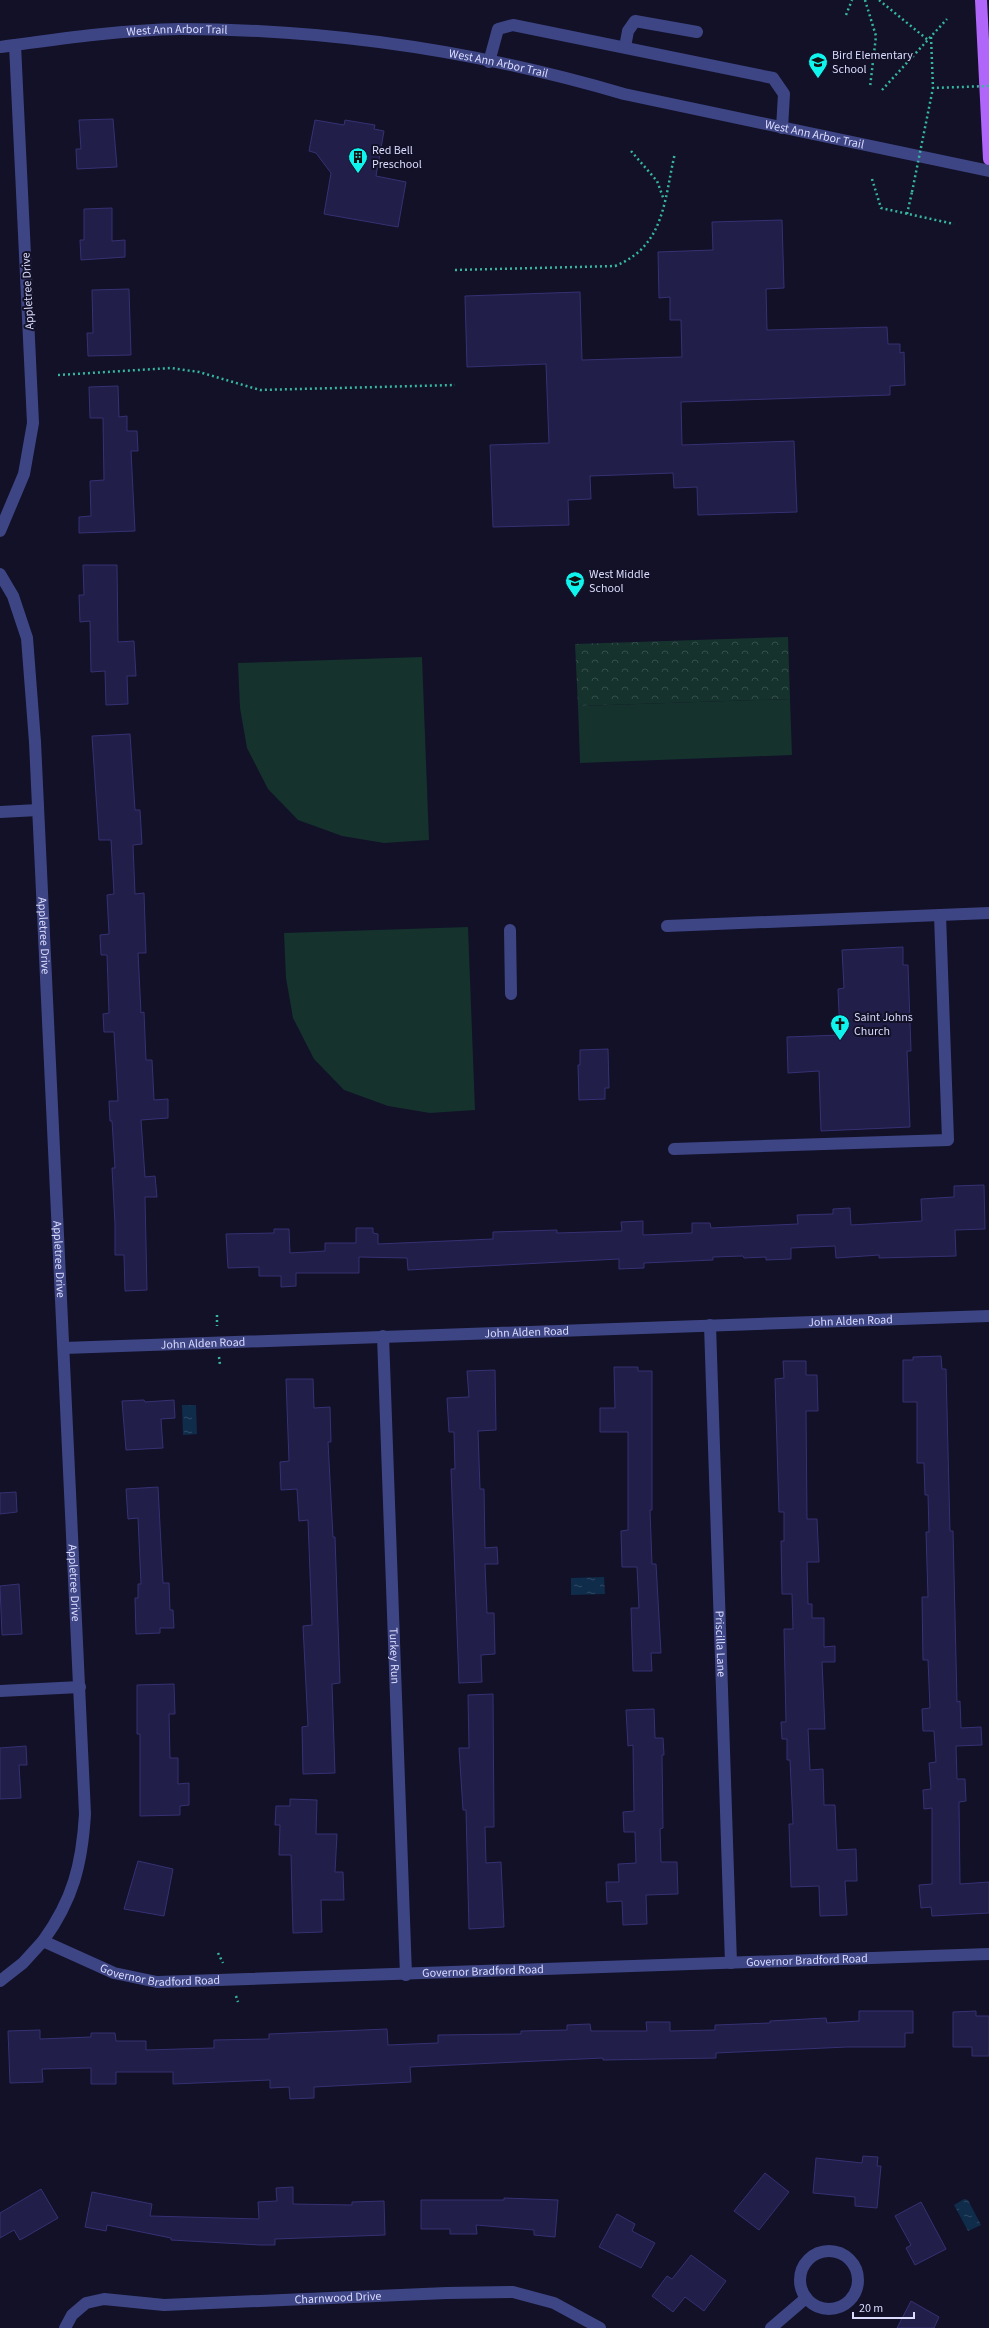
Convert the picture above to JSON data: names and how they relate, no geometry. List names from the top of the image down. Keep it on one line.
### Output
{"streets":{"street":["West Ann Arbor Trail","Appletree Drive","John Alden Road","Priscilla Lane","Turkey Run","Governor Bradford Road","Charnwood Drive"]},"crossings":[["West Ann Arbor Trail","Appletree Drive"],["Appletree Drive","John Alden Road"],["Appletree Drive","Governor Bradford Road"],["John Alden Road","Priscilla Lane"],["John Alden Road","Turkey Run"],["Priscilla Lane","Governor Bradford Road"],["Turkey Run","Governor Bradford Road"]],"places":{"school or university":["Bird Elementary School","West Middle School"],"building":["Red Bell Preschool"],"church":["Saint Johns Church"]},"scale_bar":"20 m"}
